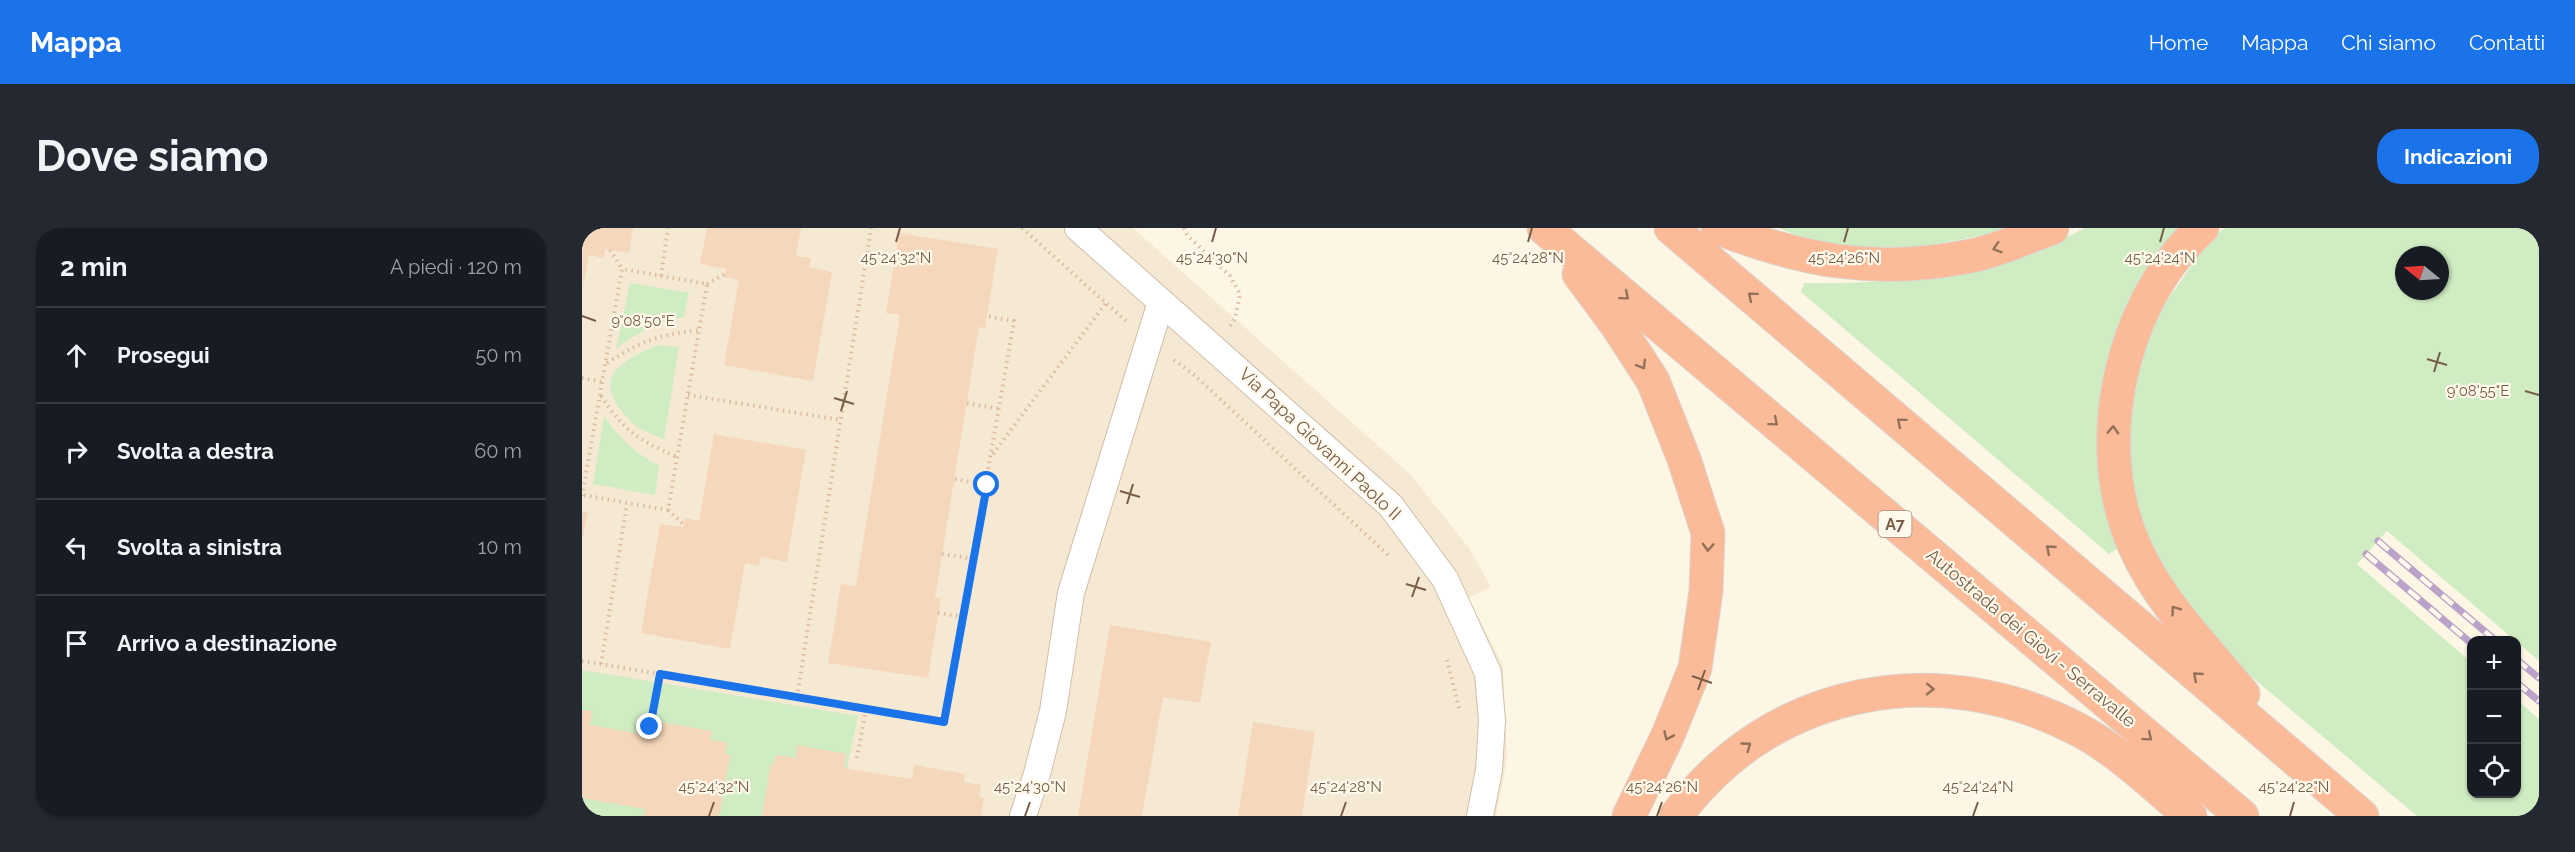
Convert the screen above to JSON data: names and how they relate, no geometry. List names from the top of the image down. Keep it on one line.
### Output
{"streets":{"highway":["A7","Autostrada dei Giovi - Serravalle"],"street":["Via Papa Giovanni Paolo II"]},"north":"left","page":{"header":"Mappa","nav":["Home","Mappa","Chi siamo","Contatti"],"buttons":"Indicazioni","title":"Dove siamo","heading":["2 min","A piedi · 120 m"],"list":[["Prosegui","50 m"],["Svolta a destra","60 m"],["Svolta a sinistra","10 m"],"Arrivo a destinazione"],"map_buttons":["+","−"]},"coordinates":["45°24'32\"N","45°24'30\"N","45°24'28\"N","45°24'26\"N","45°24'24\"N","9°08'50\"E","9°08'55\"E","45°24'22\"N"]}
